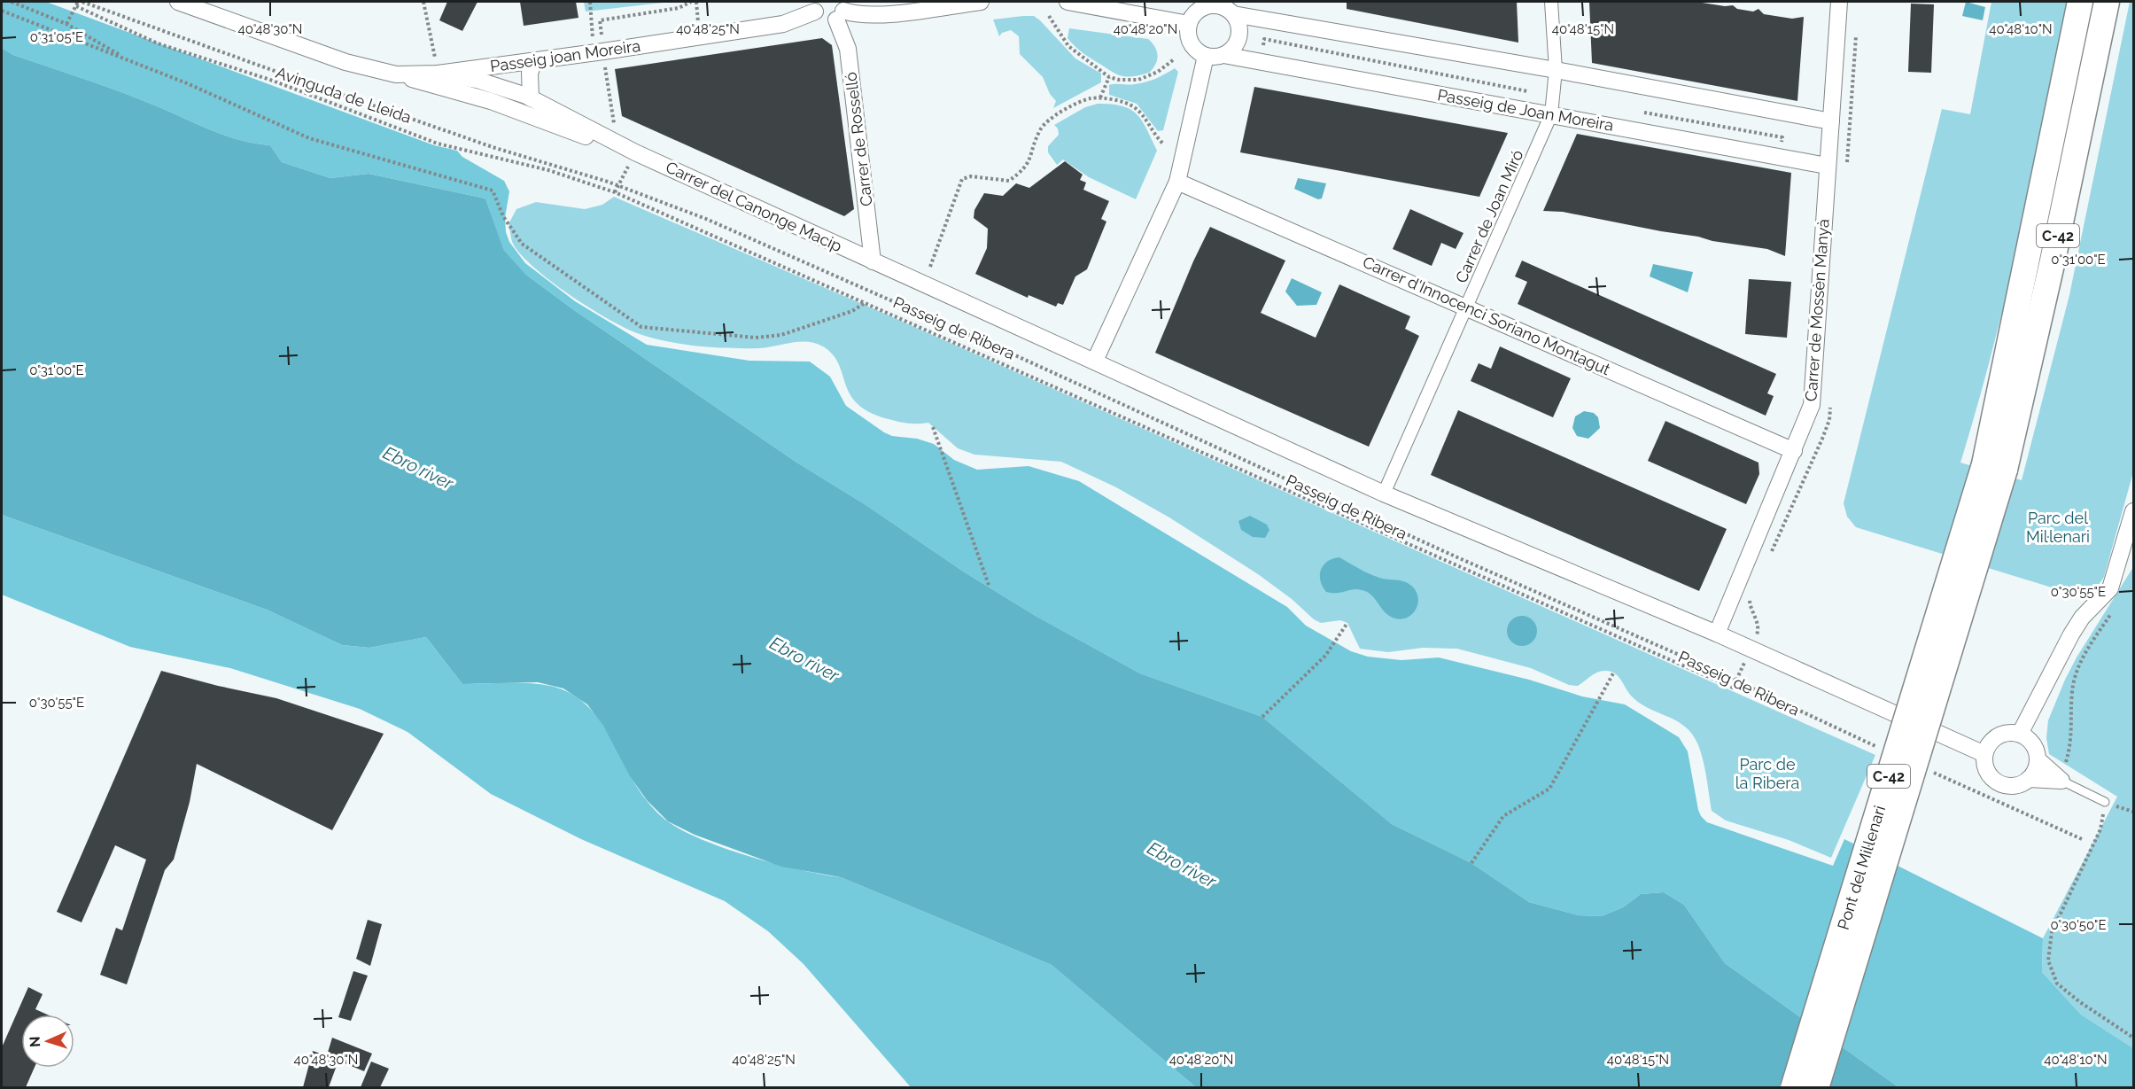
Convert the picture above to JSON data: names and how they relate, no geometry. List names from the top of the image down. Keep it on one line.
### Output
{"streets":{"main road":["C-42","Pont del Mil·lenari"],"street":["Passeig joan Moreira","Avinguda de Lleida","Passeig de Joan Moreira","Carrer de Rosselló","Carrer del Canonge Macip","Carrer de Joan Miró","Carrer de Mossèn Manyà","Carrer d'Innocenci Soriano Montagut","Passeig de Ribera"]},"crossings":[["Passeig joan Moreira","Avinguda de Lleida"],["Avinguda de Lleida","Passeig de Ribera"],["Passeig de Joan Moreira","Carrer de Joan Miró"],["Passeig de Joan Moreira","Carrer de Mossèn Manyà"],["Carrer de Rosselló","Carrer del Canonge Macip"],["Carrer de Rosselló","Passeig de Ribera"],["Carrer del Canonge Macip","Passeig de Ribera"],["Carrer de Joan Miró","Carrer d'Innocenci Soriano Montagut"],["Carrer de Joan Miró","Passeig de Ribera"],["C-42","Pont del Mil·lenari"],["Carrer de Mossèn Manyà","Carrer d'Innocenci Soriano Montagut"],["Carrer de Mossèn Manyà","Passeig de Ribera"]],"water":["Ebro river"],"parks":["Parc del Mil·lenari","Parc de la Ribera"],"north":"left","coordinates":["40°48'30\"N","40°48'25\"N","40°48'20\"N","40°48'15\"N","40°48'10\"N","0°31'05\"E","0°31'00\"E","0°30'55\"E","0°30'50\"E"]}
